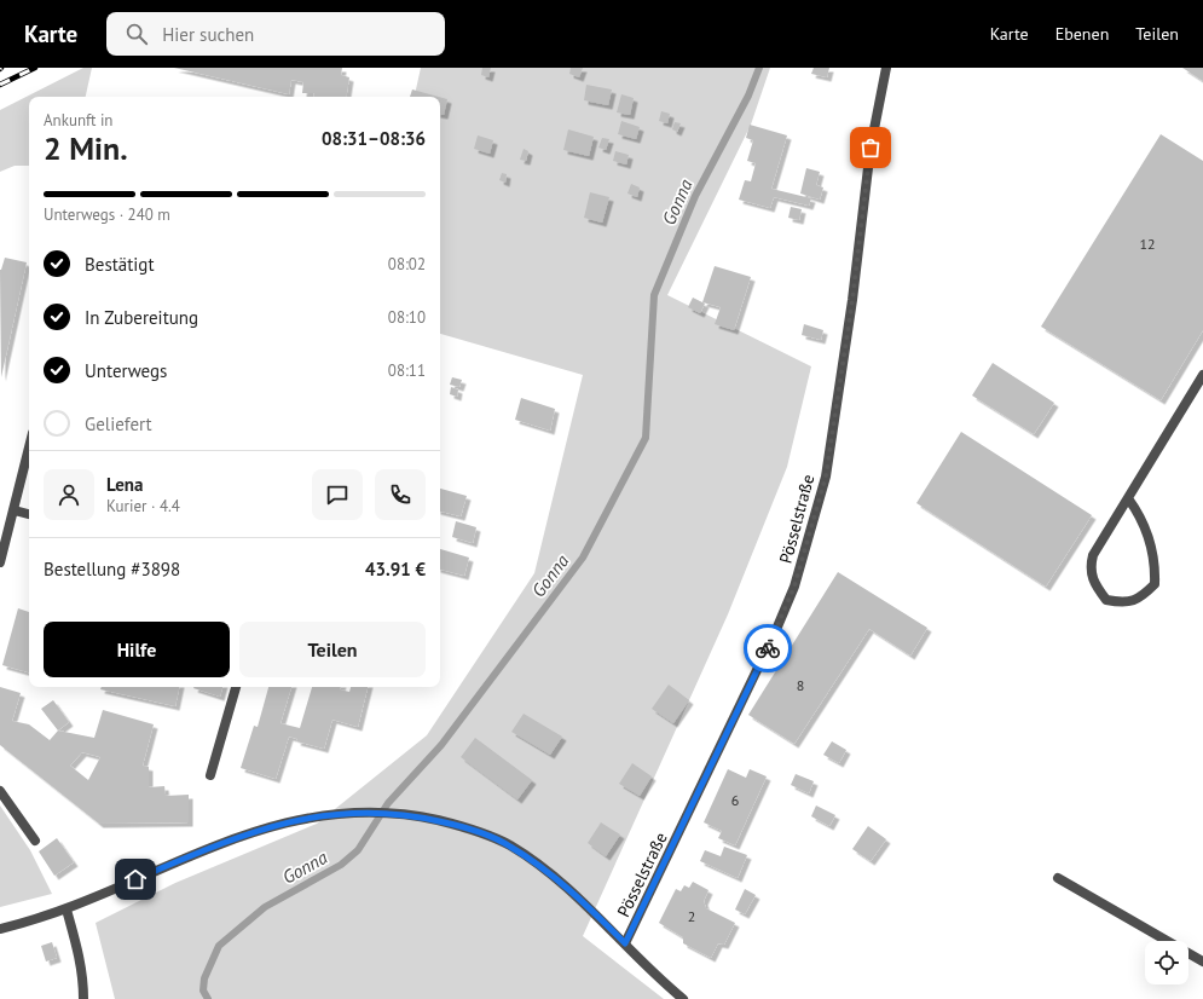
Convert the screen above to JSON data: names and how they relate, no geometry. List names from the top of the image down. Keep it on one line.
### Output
{"streets":{"street":["Pösselstraße"]},"water":["Gonna"],"house_numbers":["12","8","6","2"],"page":{"header":"Karte","search":"Hier suchen","nav":["Karte","Ebenen","Teilen"],"heading":["2 Min.","Ankunft in","08:31–08:36"],"panel":["Lena","Kurier · 4.4","Bestellung #3898","43.91 €"],"bar":"Unterwegs · 240 m","list":[["Bestätigt","08:02"],["In Zubereitung","08:10"],["Unterwegs","08:11"],"Geliefert"],"buttons":["Hilfe","Teilen"]}}
